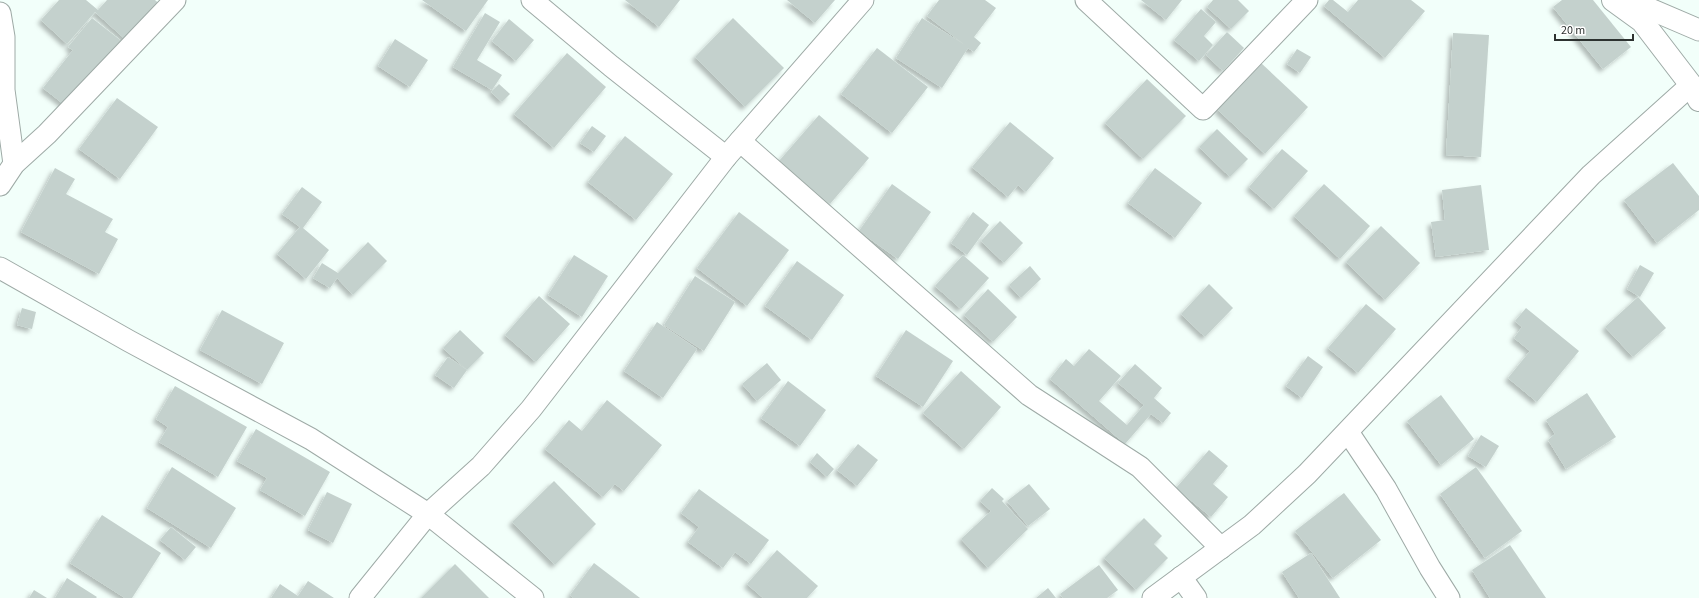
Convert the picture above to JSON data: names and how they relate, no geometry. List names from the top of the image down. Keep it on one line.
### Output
{"scale_bar":"20 m"}
